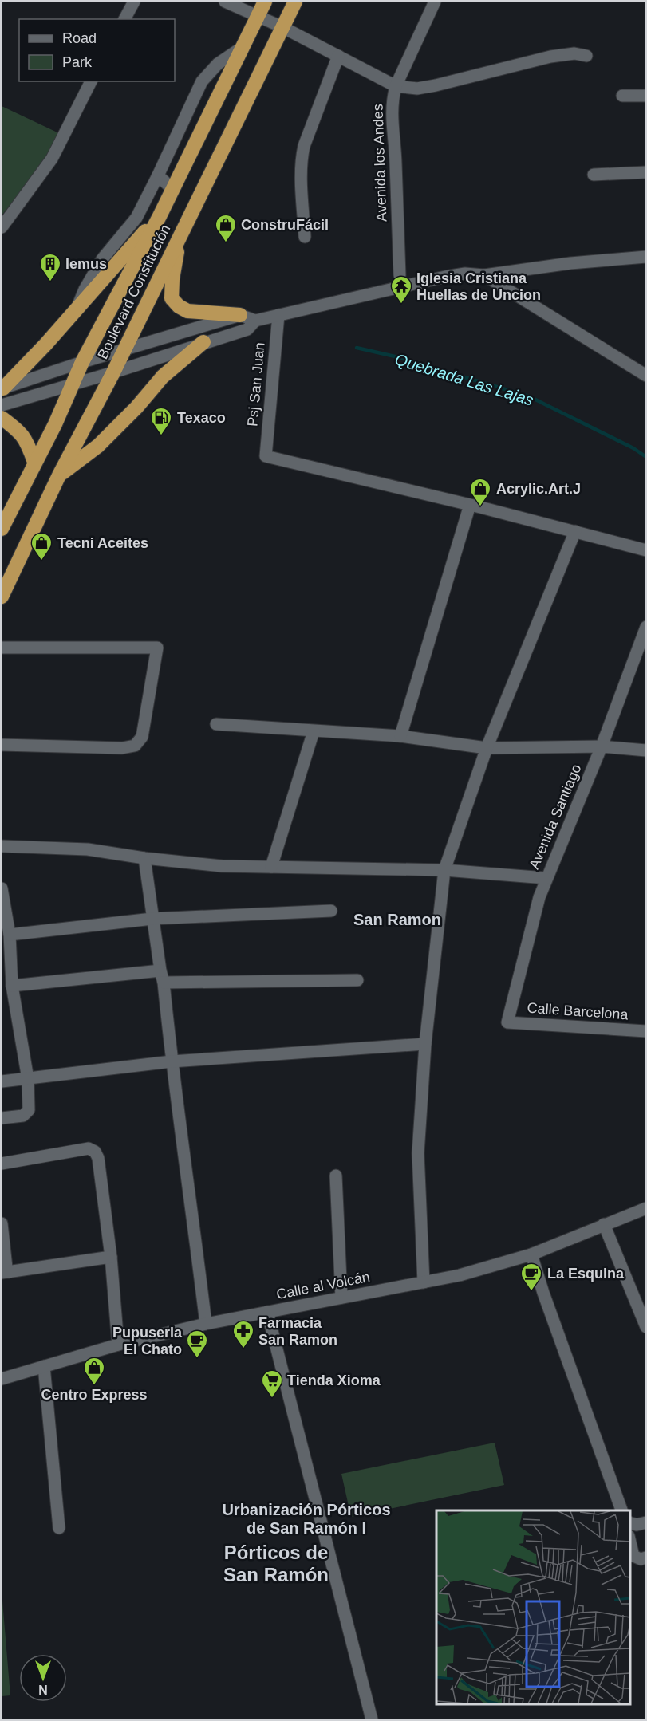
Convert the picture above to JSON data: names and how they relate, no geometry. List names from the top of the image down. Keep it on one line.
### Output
{"streets":{"highway":["Boulevard Constitución"],"street":["Avenida los Andes","Psj San Juan","Avenida Santiago","Calle Barcelona","Calle al Volcán"]},"crossings":[["Avenida Santiago","Calle Barcelona"]],"districts":["San Ramon","Urbanización Pórticos de San Ramón I","Pórticos de San Ramón"],"water":["Quebrada Las Lajas"],"places":{"shop":["ConstruFácil","Acrylic.Art.J","Tecni Aceites","Centro Express"],"building":["lemus"],"temple":["Iglesia Cristiana Huellas de Uncion"],"fuel station":["Texaco"],"cafe":["La Esquina","Pupuseria El Chato"],"pharmacy":["Farmacia San Ramon"],"supermarket":["Tienda Xioma"]},"legend":["Road","Park"],"north":"bottom"}
